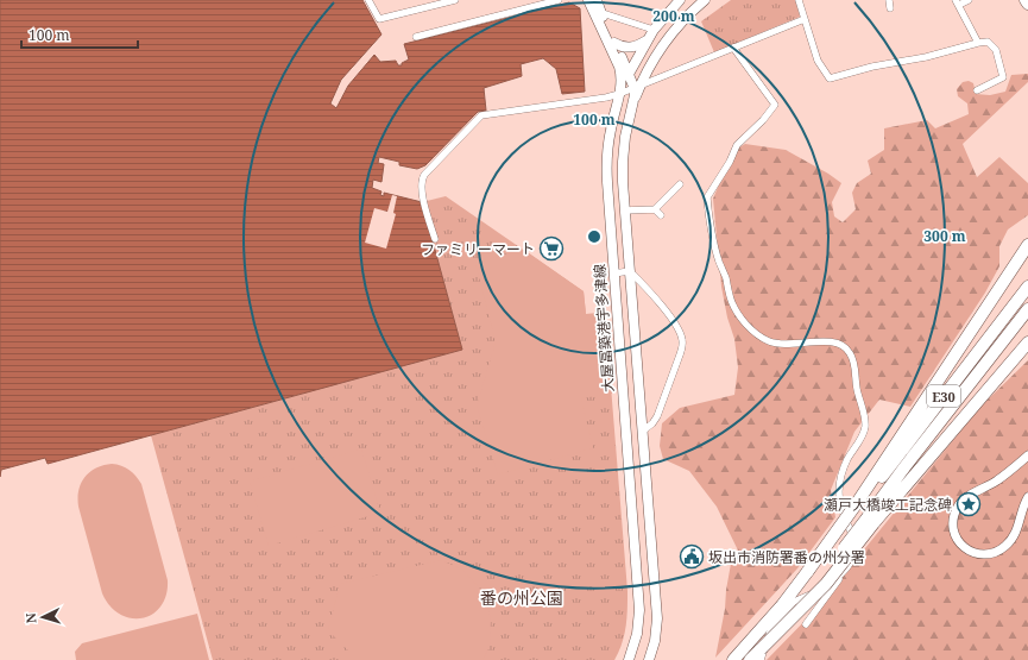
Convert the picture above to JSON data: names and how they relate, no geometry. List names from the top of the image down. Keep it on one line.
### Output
{"streets":{"highway":["E30"],"main road":["大屋冨築港宇多津線"]},"districts":["番の州公園"],"places":{"supermarket":["ファミリーマート"],"place":["瀬戸大橋竣工記念碑"],"public building":["坂出市消防署番の州分署"]},"scale_bar":"100 m","north":"left","rings":["200 m","100 m","300 m"]}
